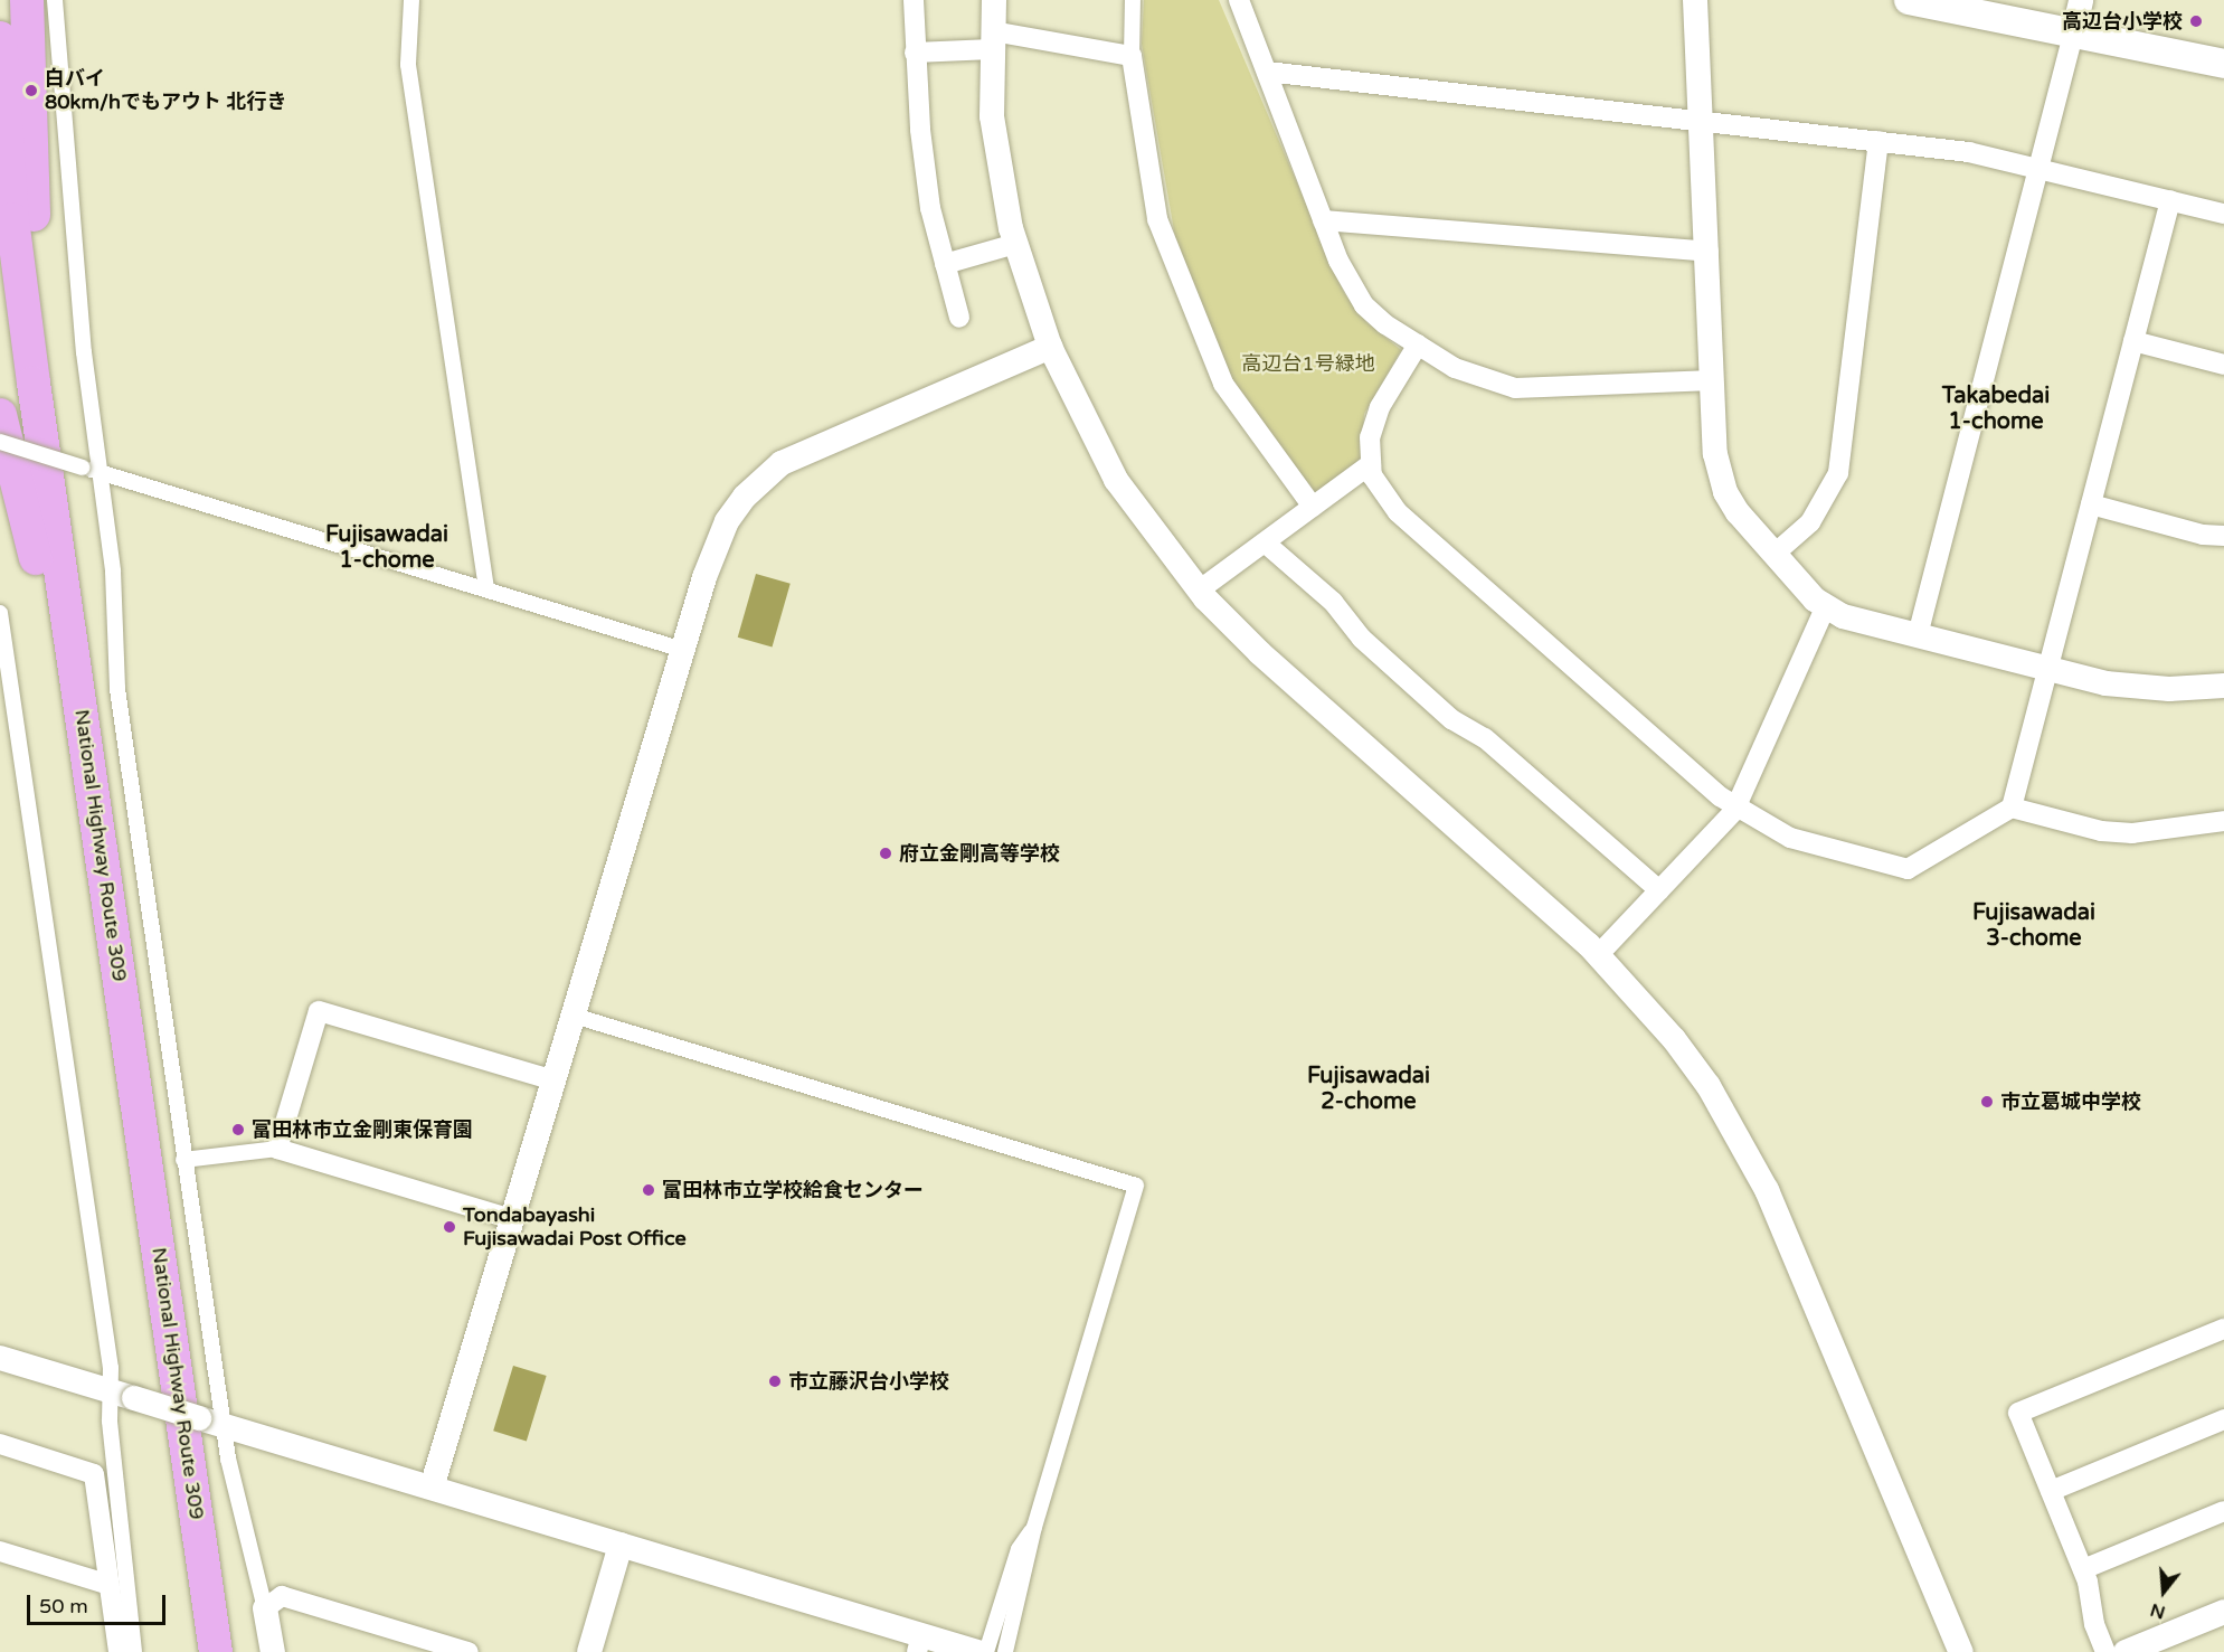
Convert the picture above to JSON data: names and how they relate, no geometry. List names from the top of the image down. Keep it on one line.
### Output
{"streets":{"highway":["National Highway Route 309"]},"districts":["Takabedai 1-chome","Fujisawadai 1-chome","Fujisawadai 3-chome","Fujisawadai 2-chome"],"parks":["高辺台1号緑地"],"places":["高辺台小学校","白バイ 80km/hでもアウト 北行き","府立金剛高等学校","市立葛城中学校","富田林市立金剛東保育園","富田林市立学校給食センター","Tondabayashi Fujisawadai Post Office","市立藤沢台小学校"],"scale_bar":"50 m","north":"bottom"}
